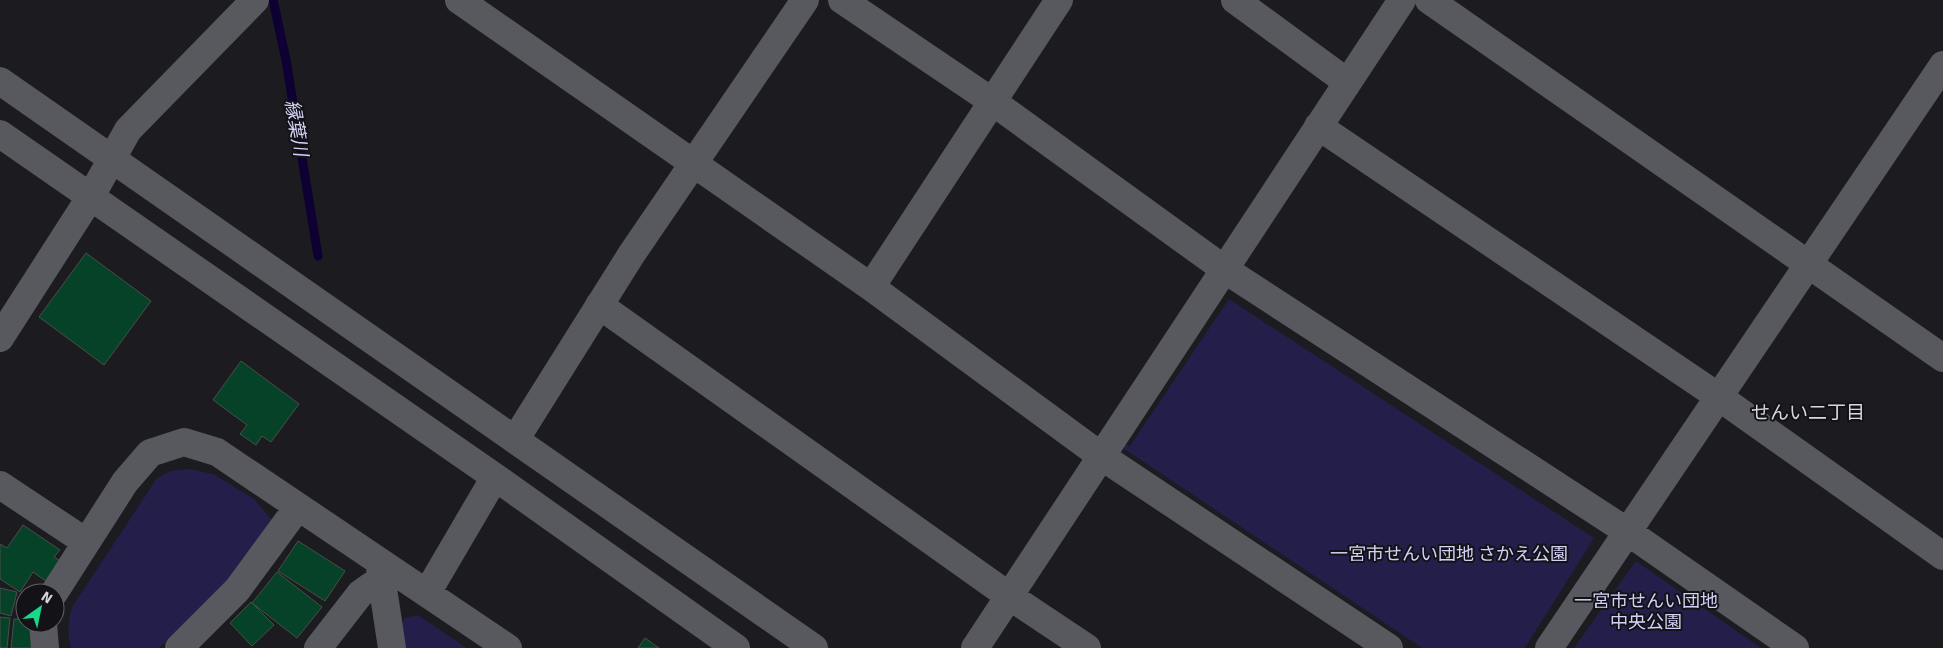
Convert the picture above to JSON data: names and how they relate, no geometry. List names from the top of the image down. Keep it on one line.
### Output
{"districts":["せんい二丁目"],"water":["縁葉川"],"parks":["一宮市せんい団地 さかえ公園","一宮市せんい団地 中央公園"],"north":"top right"}
